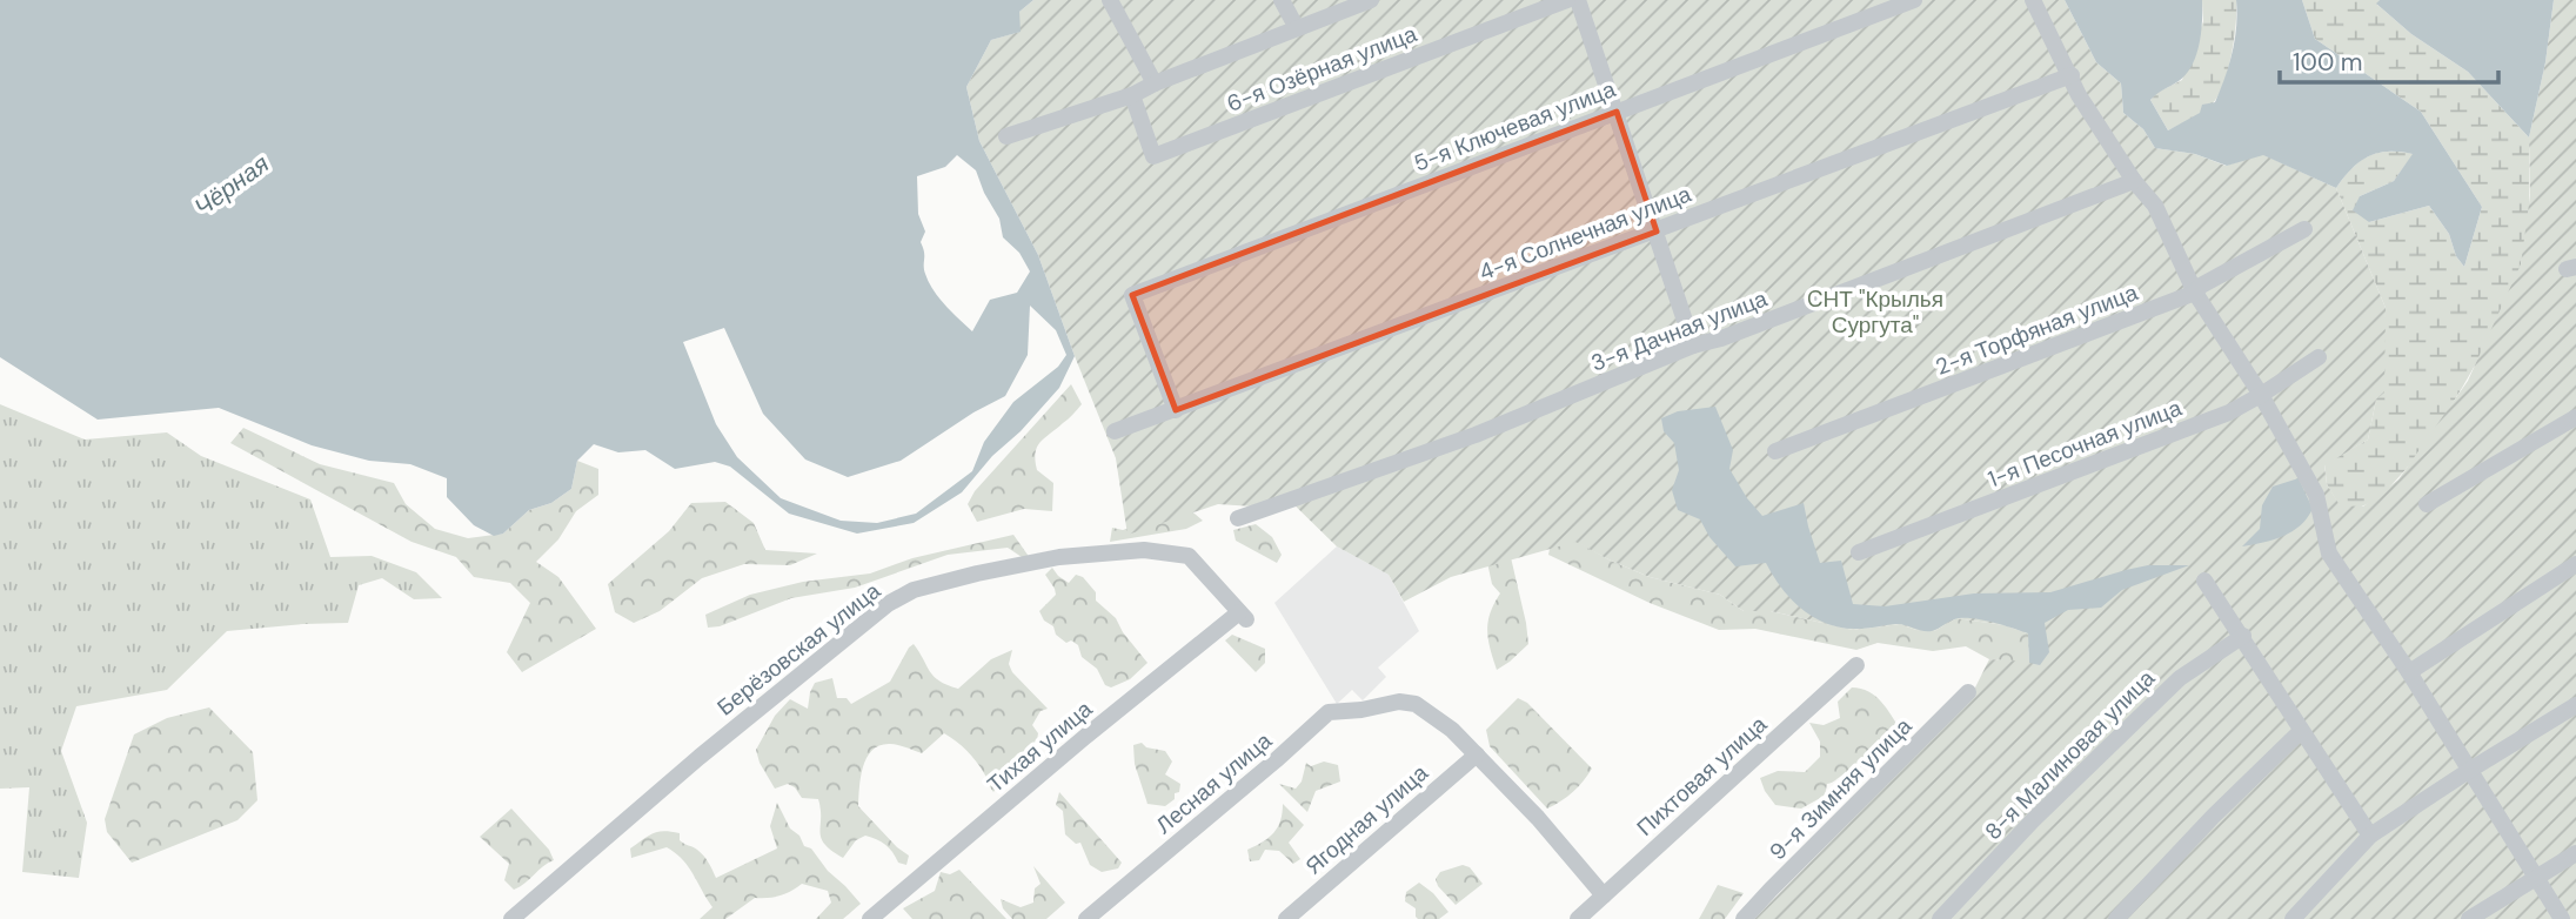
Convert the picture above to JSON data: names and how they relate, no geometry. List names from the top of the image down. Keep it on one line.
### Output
{"streets":{"street":["6-я Озёрная улица","5-я Ключевая улица","4-я Солнечная улица","2-я Торфяная улица","3-я Дачная улица","1-я Песочная улица","Берёзовская улица","Тихая улица","8-я Малиновая улица","Пихтовая улица","Лесная улица","9-я Зимняя улица","Ягодная улица"]},"crossings":[["5-я Ключевая улица","4-я Солнечная улица"],["Берёзовская улица","Тихая улица"],["Пихтовая улица","Лесная улица"],["Лесная улица","Ягодная улица"]],"water":["Чёрная"],"parks":["CНТ \"Крылья Сургута\""],"scale_bar":"100 m"}
